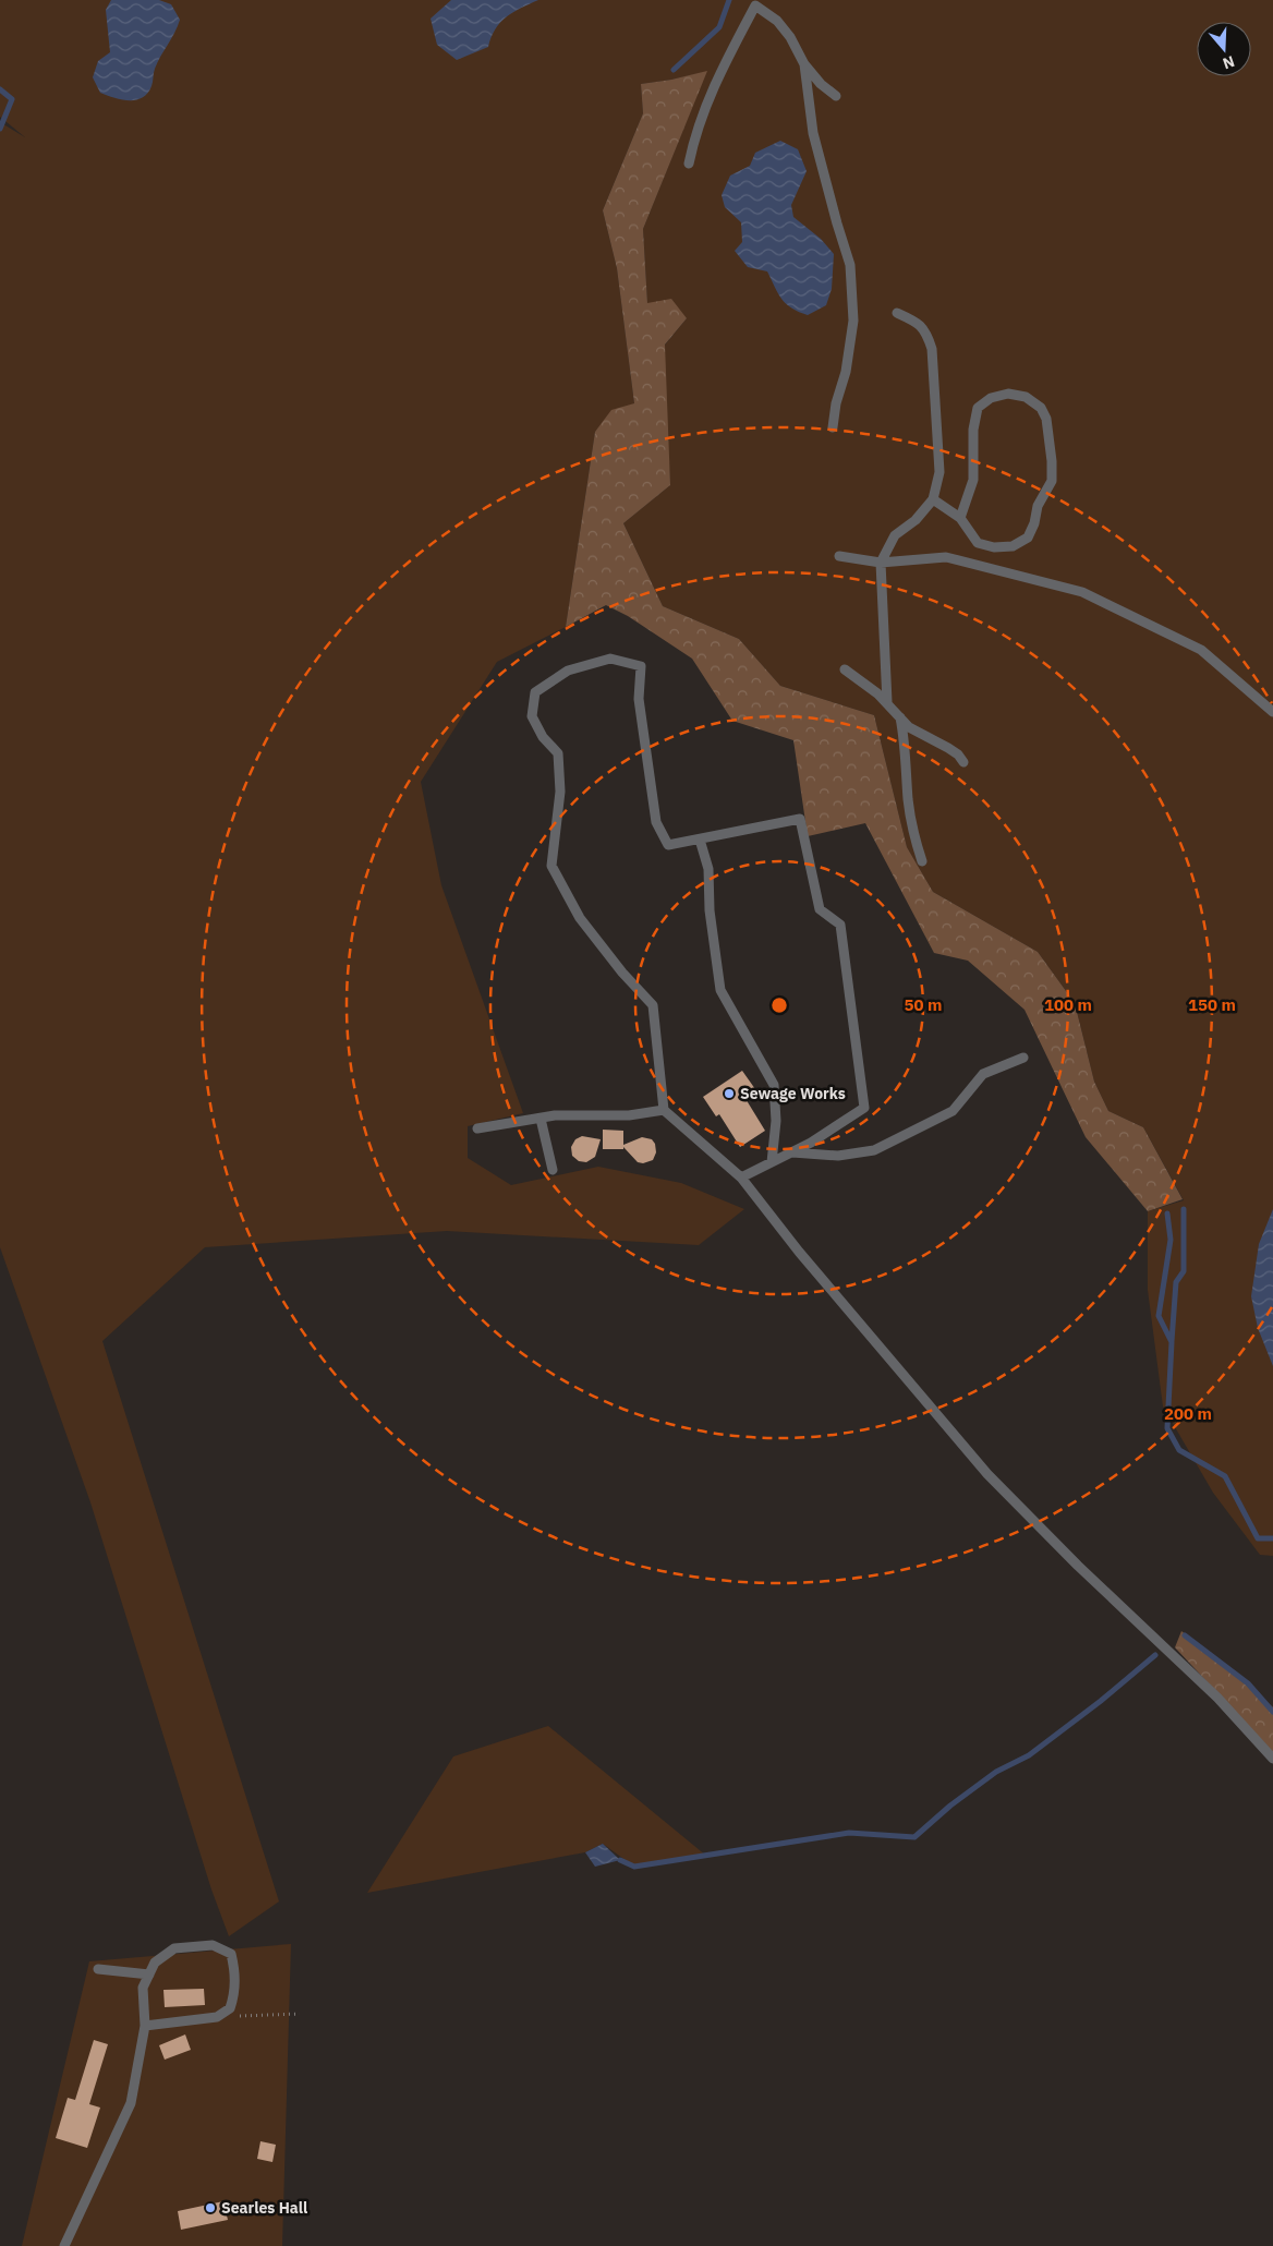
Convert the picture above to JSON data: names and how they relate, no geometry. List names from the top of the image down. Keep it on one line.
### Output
{"places":["Sewage Works","Searles Hall"],"north":"bottom","rings":["50 m","100 m","150 m","200 m"]}
